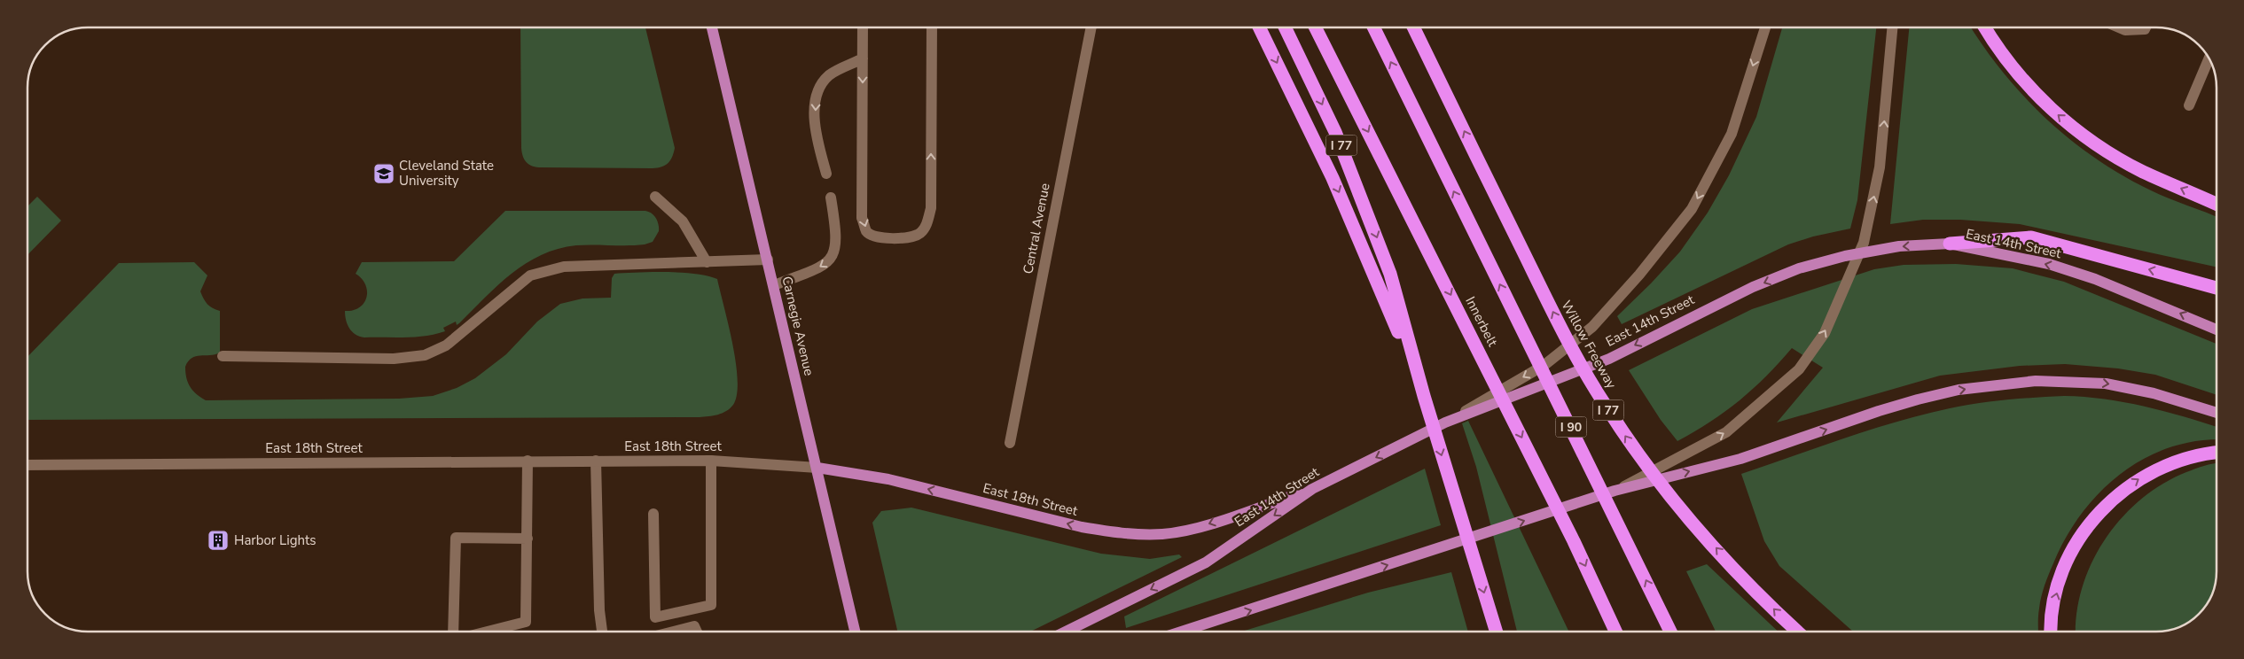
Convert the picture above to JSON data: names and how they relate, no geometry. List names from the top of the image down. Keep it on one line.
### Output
{"streets":{"highway":["I 77","Innerbelt","Willow Freeway","I 90"],"main road":["East 14th Street","Carnegie Avenue","East 18th Street"],"street":["Central Avenue"]},"crossings":[["East 14th Street","East 18th Street"],["Carnegie Avenue","East 18th Street"]],"one_way":["East 14th Street","East 18th Street"],"places":{"school or university":["Cleveland State University"],"building":["Harbor Lights"]}}
